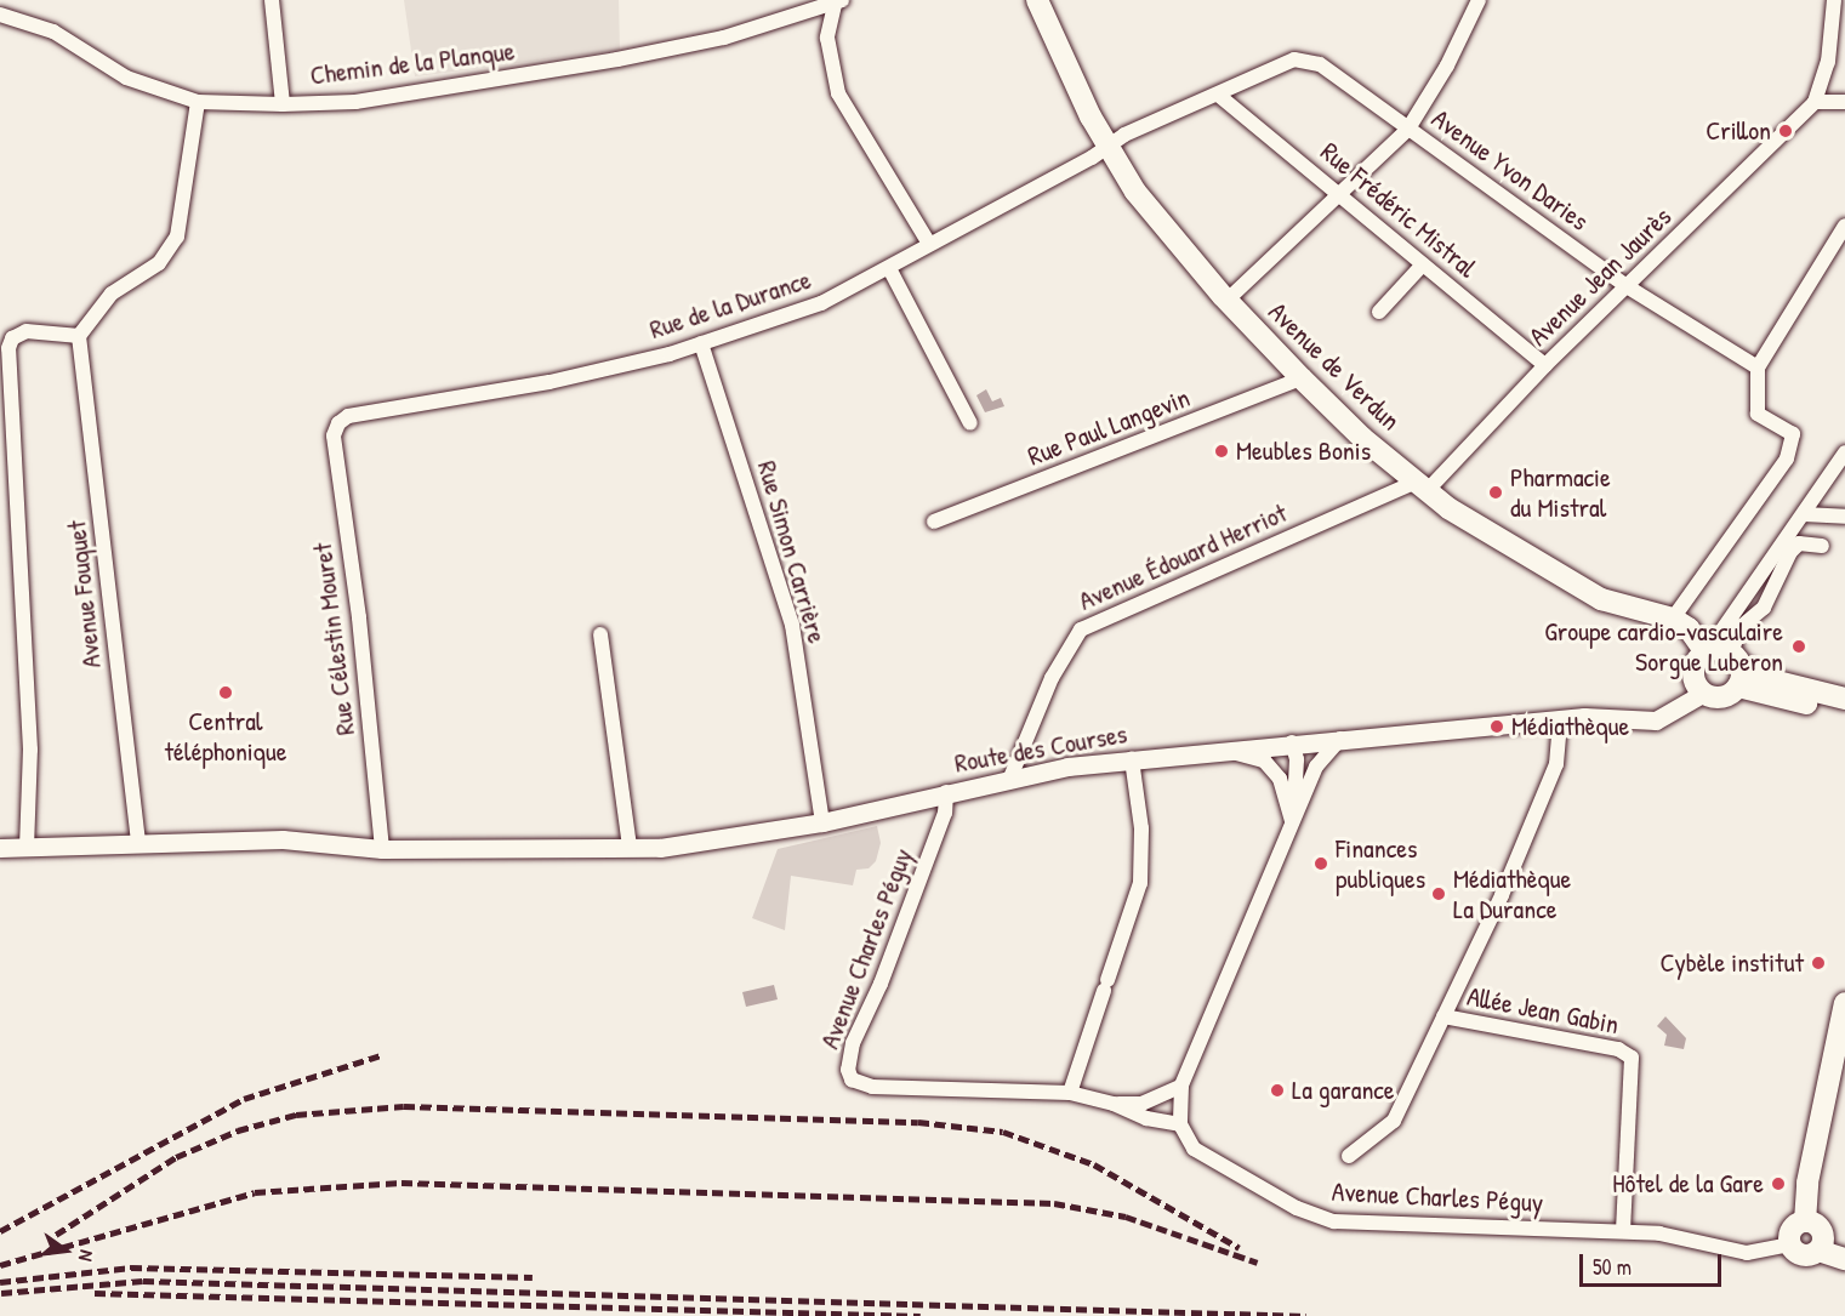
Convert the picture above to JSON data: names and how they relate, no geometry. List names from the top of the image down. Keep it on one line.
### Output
{"streets":{"main road":["Avenue de Verdun"],"street":["Chemin de la Planque","Avenue Yvon Daries","Rue Frédéric Mistral","Avenue Jean Jaurès","Rue de la Durance","Rue Paul Langevin","Rue Simon Carrière","Avenue Édouard Herriot","Avenue Fouquet","Rue Célestin Mouret","Route des Courses","Avenue Charles Péguy","Allée Jean Gabin"]},"crossings":[["Avenue Yvon Daries","Avenue Jean Jaurès"],["Avenue Yvon Daries","Rue de la Durance"],["Rue Frédéric Mistral","Avenue Jean Jaurès"],["Rue Frédéric Mistral","Rue de la Durance"],["Avenue Jean Jaurès","Avenue de Verdun"],["Avenue Jean Jaurès","Avenue Édouard Herriot"],["Rue de la Durance","Avenue de Verdun"],["Rue de la Durance","Rue Simon Carrière"],["Rue de la Durance","Rue Célestin Mouret"],["Avenue de Verdun","Rue Paul Langevin"],["Avenue de Verdun","Avenue Édouard Herriot"],["Rue Simon Carrière","Route des Courses"],["Avenue Édouard Herriot","Route des Courses"],["Avenue Fouquet","Route des Courses"],["Rue Célestin Mouret","Route des Courses"],["Route des Courses","Avenue Charles Péguy"],["Avenue Charles Péguy","Allée Jean Gabin"]],"places":["Crillon","Meubles Bonis","Pharmacie du Mistral","Groupe cardio-vasculaire Sorgue Luberon","Central téléphonique","Médiathèque","Finances publiques","Médiathèque La Durance","Cybèle institut","La garance","Hôtel de la Gare"],"scale_bar":"50 m","north":"right"}
